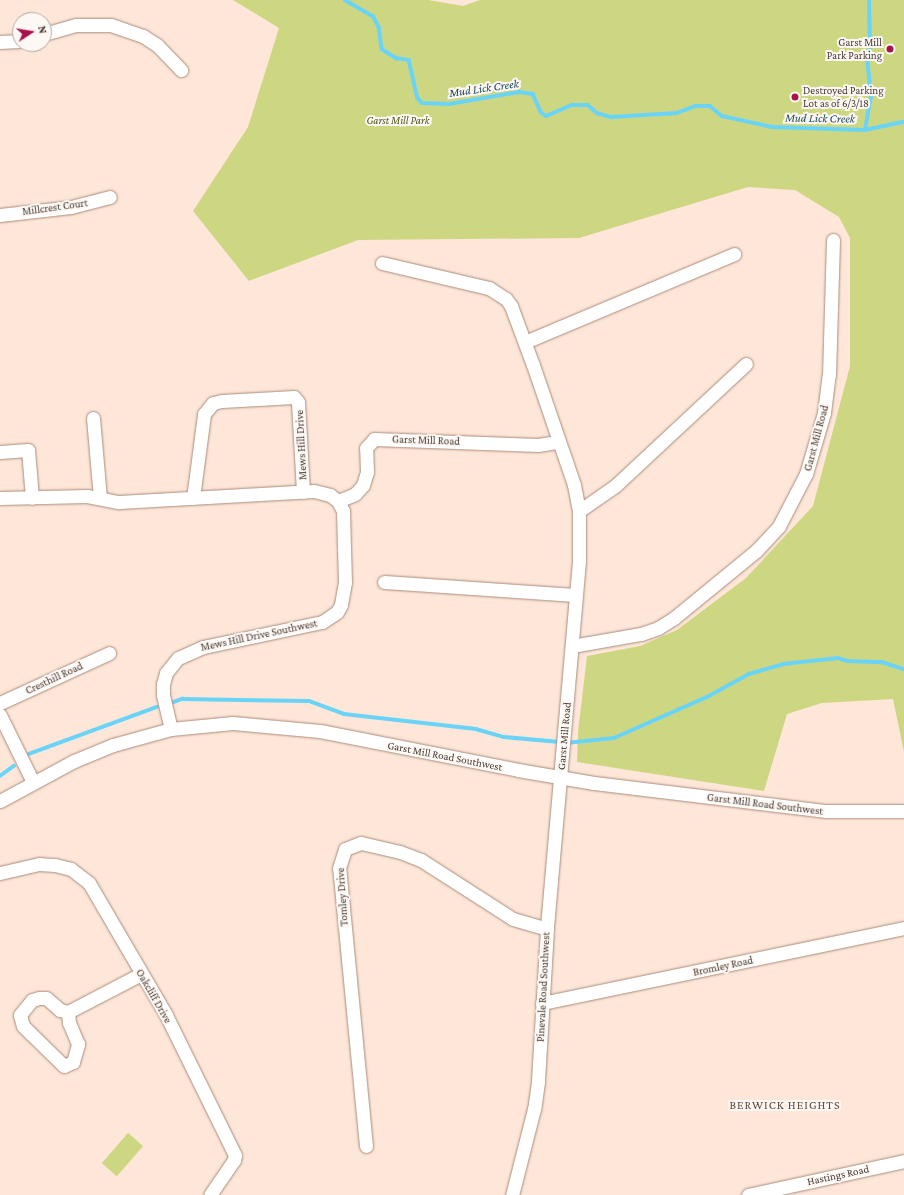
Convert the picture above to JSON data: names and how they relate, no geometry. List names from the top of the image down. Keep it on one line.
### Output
{"streets":{"street":["Millcrest Court","Garst Mill Road","Mews Hill Drive","Mews Hill Drive Southwest","Cresthill Road","Garst Mill Road Southwest","Tomley Drive","Bromley Road","Pinevale Road Southwest","Oakcliff Drive","Hastings Road"]},"crossings":[["Garst Mill Road","Mews Hill Drive Southwest"],["Garst Mill Road","Garst Mill Road Southwest"],["Garst Mill Road","Pinevale Road Southwest"],["Mews Hill Drive Southwest","Garst Mill Road Southwest"],["Garst Mill Road Southwest","Pinevale Road Southwest"],["Tomley Drive","Pinevale Road Southwest"],["Bromley Road","Pinevale Road Southwest"]],"districts":["BERWICK HEIGHTS"],"water":["Mud Lick Creek"],"parks":["Garst Mill Park"],"places":["Garst Mill Park Parking","Destroyed Parking Lot as of 6/3/18"],"north":"right"}
